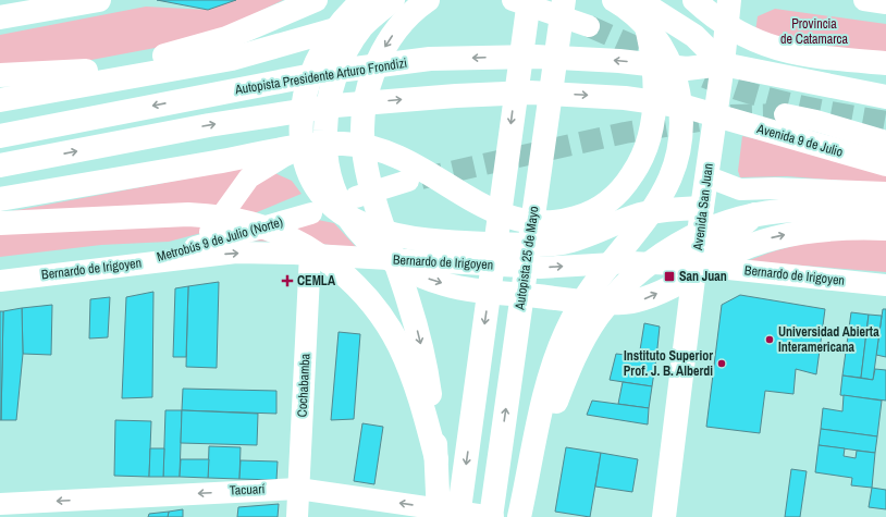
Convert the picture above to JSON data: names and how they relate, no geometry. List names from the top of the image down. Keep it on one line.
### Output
{"streets":{"main road":["Autopista Presidente Arturo Frondizi","Avenida 9 de Julio","Avenida San Juan","Autopista 25 de Mayo"],"street":["Metrobús 9 de Julio (Norte)","Bernardo de Irigoyen","Cochabamba","Tacuarí"]},"crossings":[["Autopista Presidente Arturo Frondizi","Avenida San Juan"],["Avenida 9 de Julio","Avenida San Juan"],["Avenida San Juan","Bernardo de Irigoyen"],["Metrobús 9 de Julio (Norte)","Bernardo de Irigoyen"],["Autopista 25 de Mayo","Tacuarí"],["Bernardo de Irigoyen","Cochabamba"],["Cochabamba","Tacuarí"]],"one_way":["Bernardo de Irigoyen","Tacuarí"],"parks":["Provincia de Catamarca"],"places":{"transit":["San Juan"],"health":["CEMLA"],"other":["Universidad Abierta Interamericana","Instituto Superior Prof. J. B. Alberdi"]}}
